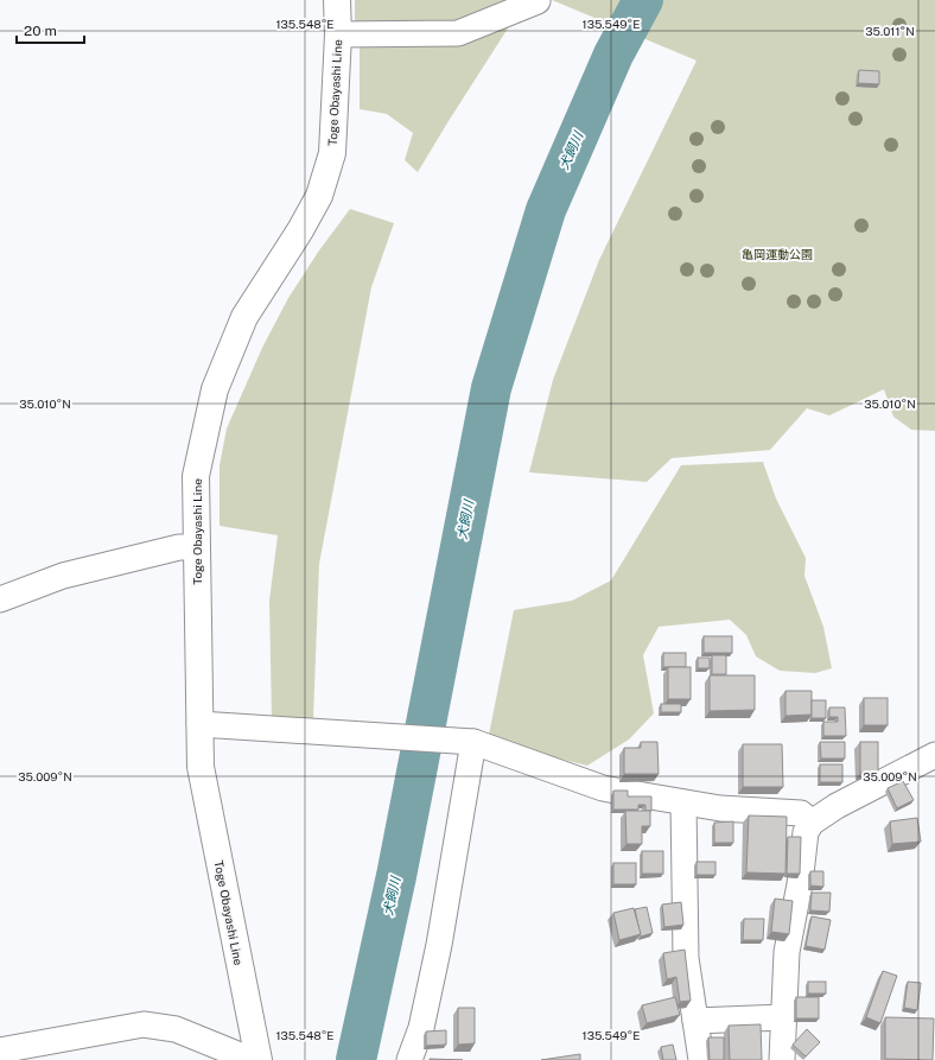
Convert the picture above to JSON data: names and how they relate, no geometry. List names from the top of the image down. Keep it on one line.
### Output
{"streets":{"main road":["Toge Obayashi Line"]},"water":["犬飼川"],"parks":["亀岡運動公園"],"scale_bar":"20 m","coordinates":["135.548°E","135.549°E","35.011°N","35.010°N","35.009°N"]}
